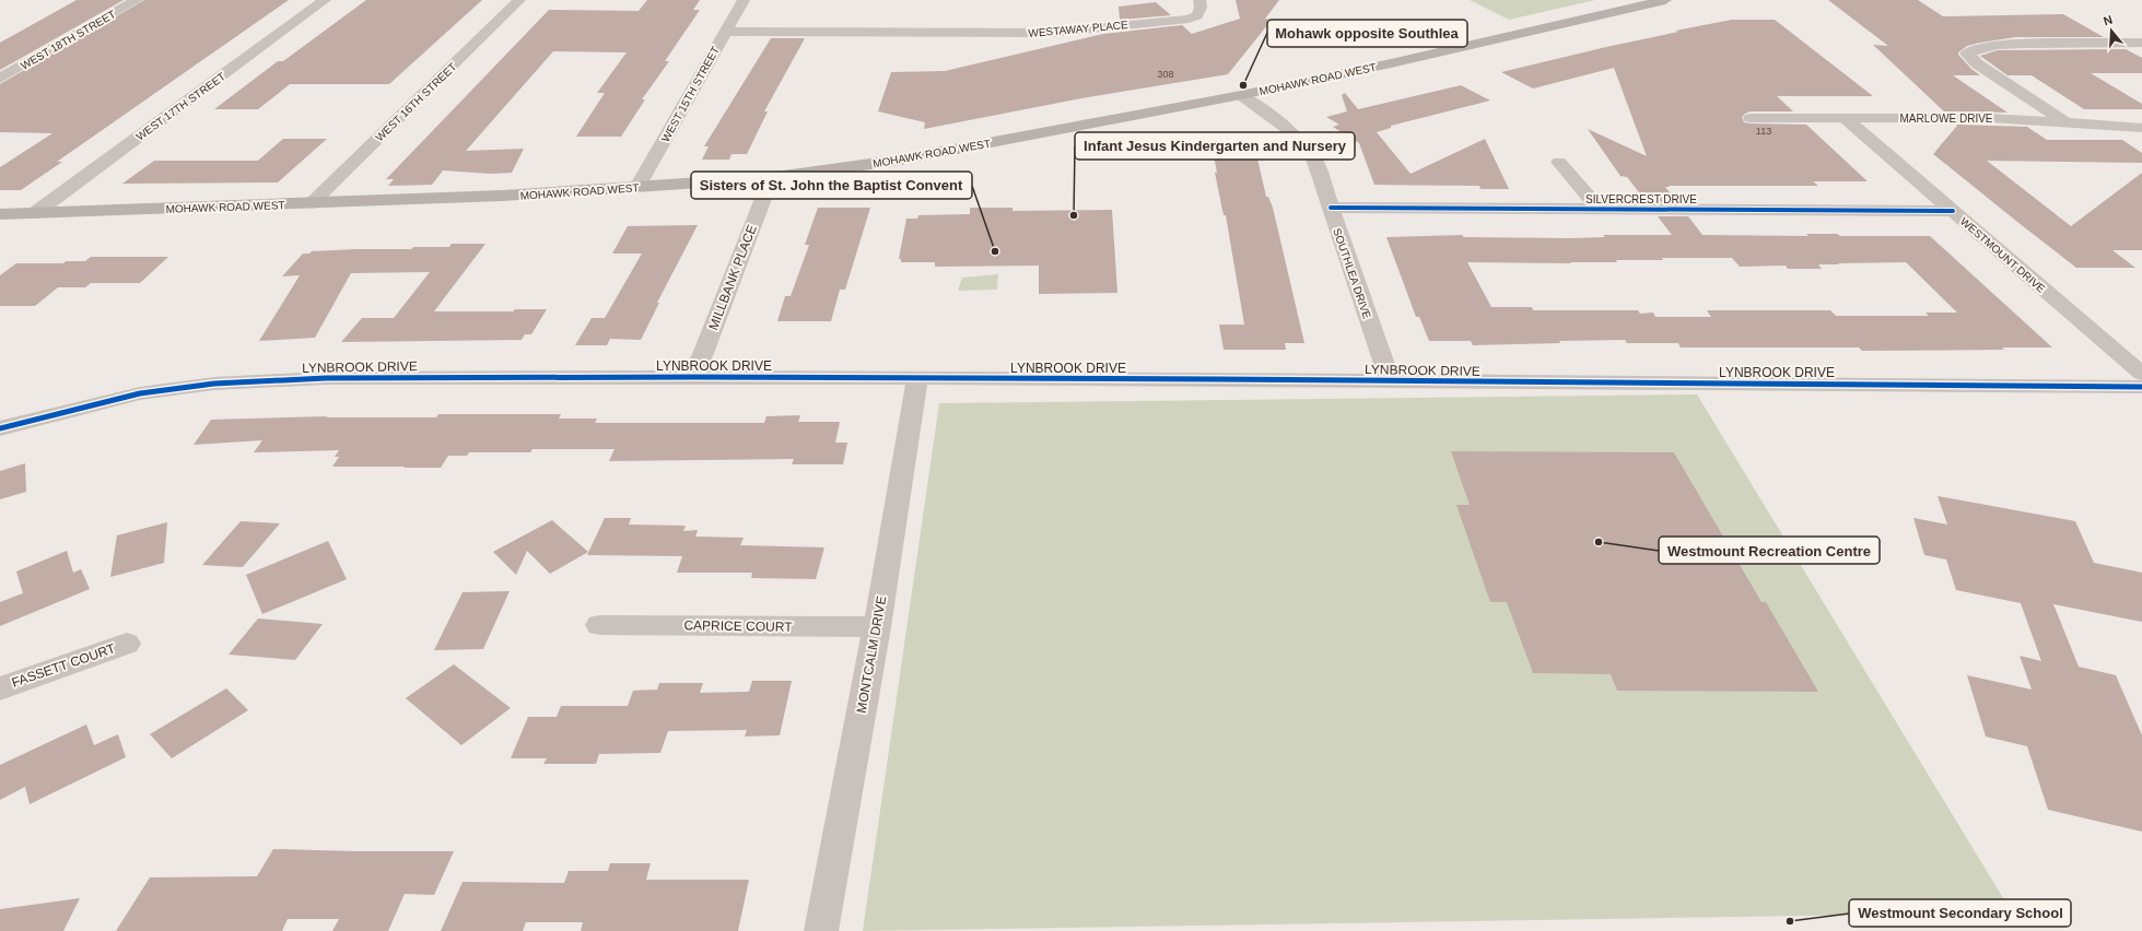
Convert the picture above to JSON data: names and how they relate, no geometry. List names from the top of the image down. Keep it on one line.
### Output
{"streets":{"main road":["MOHAWK ROAD WEST"],"street":["WESTAWAY PLACE","WEST 18TH STREET","WEST 15TH STREET","WEST 16TH STREET","WEST 17TH STREET","MARLOWE DRIVE","SILVERCREST DRIVE","WESTMOUNT DRIVE","SOUTHLEA DRIVE","MILLBANK PLACE","LYNBROOK DRIVE","CAPRICE COURT","MONTCALM DRIVE","FASSETT COURT"]},"crossings":[["WESTAWAY PLACE","WEST 15TH STREET"],["MOHAWK ROAD WEST","WEST 15TH STREET"],["MOHAWK ROAD WEST","WEST 16TH STREET"],["MOHAWK ROAD WEST","WEST 17TH STREET"],["MOHAWK ROAD WEST","SOUTHLEA DRIVE"],["MOHAWK ROAD WEST","MILLBANK PLACE"],["MARLOWE DRIVE","WESTMOUNT DRIVE"],["SILVERCREST DRIVE","WESTMOUNT DRIVE"],["SILVERCREST DRIVE","SOUTHLEA DRIVE"],["SOUTHLEA DRIVE","LYNBROOK DRIVE"],["MILLBANK PLACE","LYNBROOK DRIVE"],["LYNBROOK DRIVE","MONTCALM DRIVE"],["CAPRICE COURT","MONTCALM DRIVE"]],"places":["Mohawk opposite Southlea","Infant Jesus Kindergarten and Nursery","Sisters of St. John the Baptist Convent","Westmount Recreation Centre","Westmount Secondary School"],"house_numbers":["308","113"],"north":"top"}
